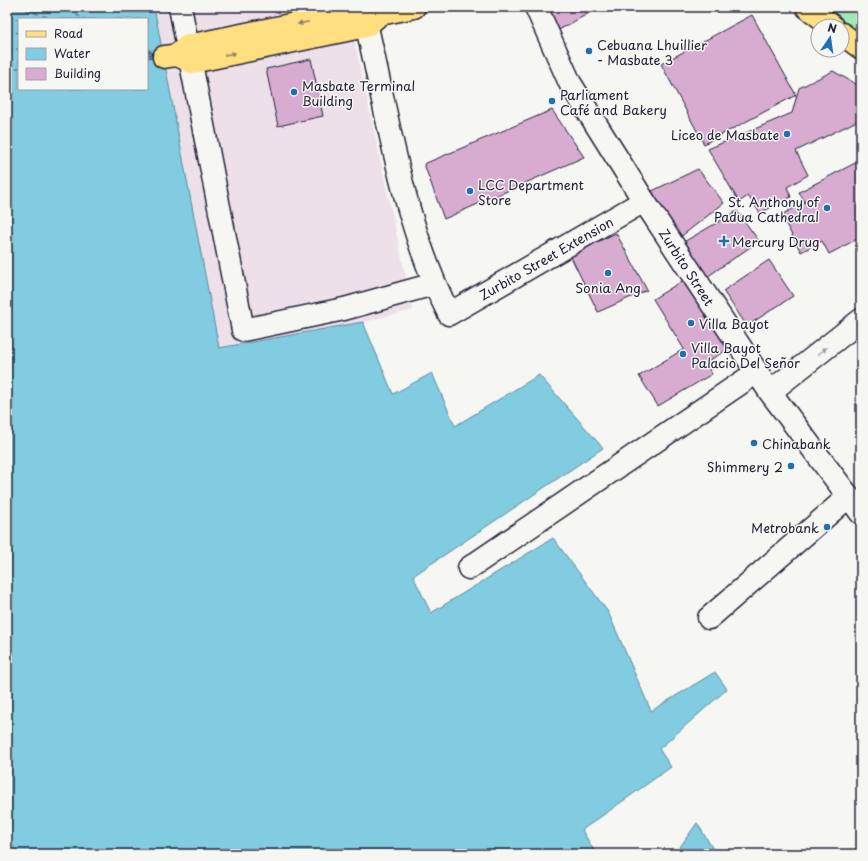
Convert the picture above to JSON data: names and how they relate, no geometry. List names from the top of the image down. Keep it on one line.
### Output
{"streets":{"street":["Zurbito Street Extension","Zurbito Street"]},"crossings":[["Zurbito Street Extension","Zurbito Street"]],"places":{"other":["Cebuana Lhuillier - Masbate 3","Masbate Terminal Building","Parliament Café and Bakery","Liceo de Masbate","LCC Department Store","St. Anthony of Padua Cathedral","Sonia Ang","Villa Bayot","Villa Bayot Palacio Del Señor","Chinabank","Shimmery 2","Metrobank"],"health":["Mercury Drug"]},"legend":["Road","Water","Building"],"north":"top"}
